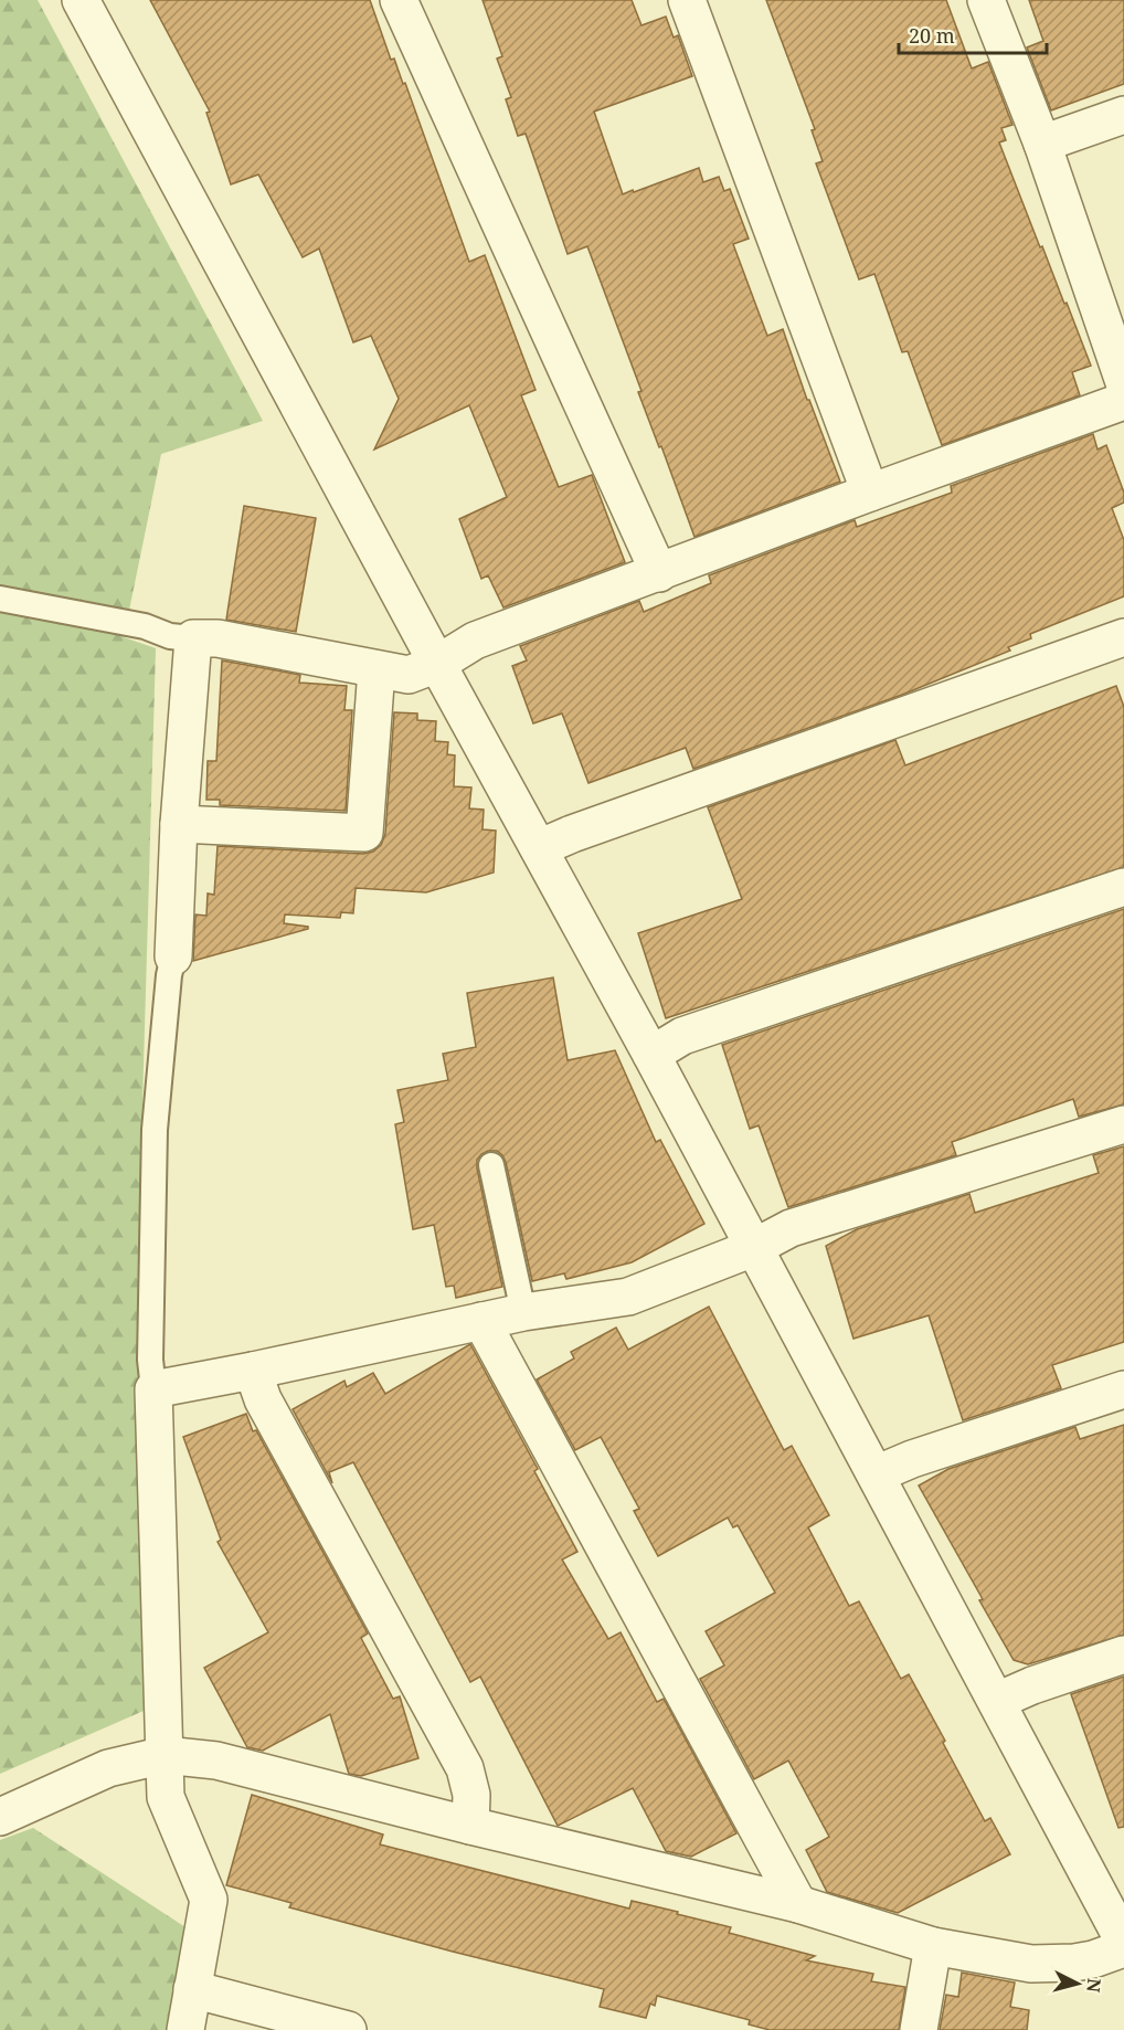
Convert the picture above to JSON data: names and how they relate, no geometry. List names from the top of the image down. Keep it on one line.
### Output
{"scale_bar":"20 m","north":"right"}
